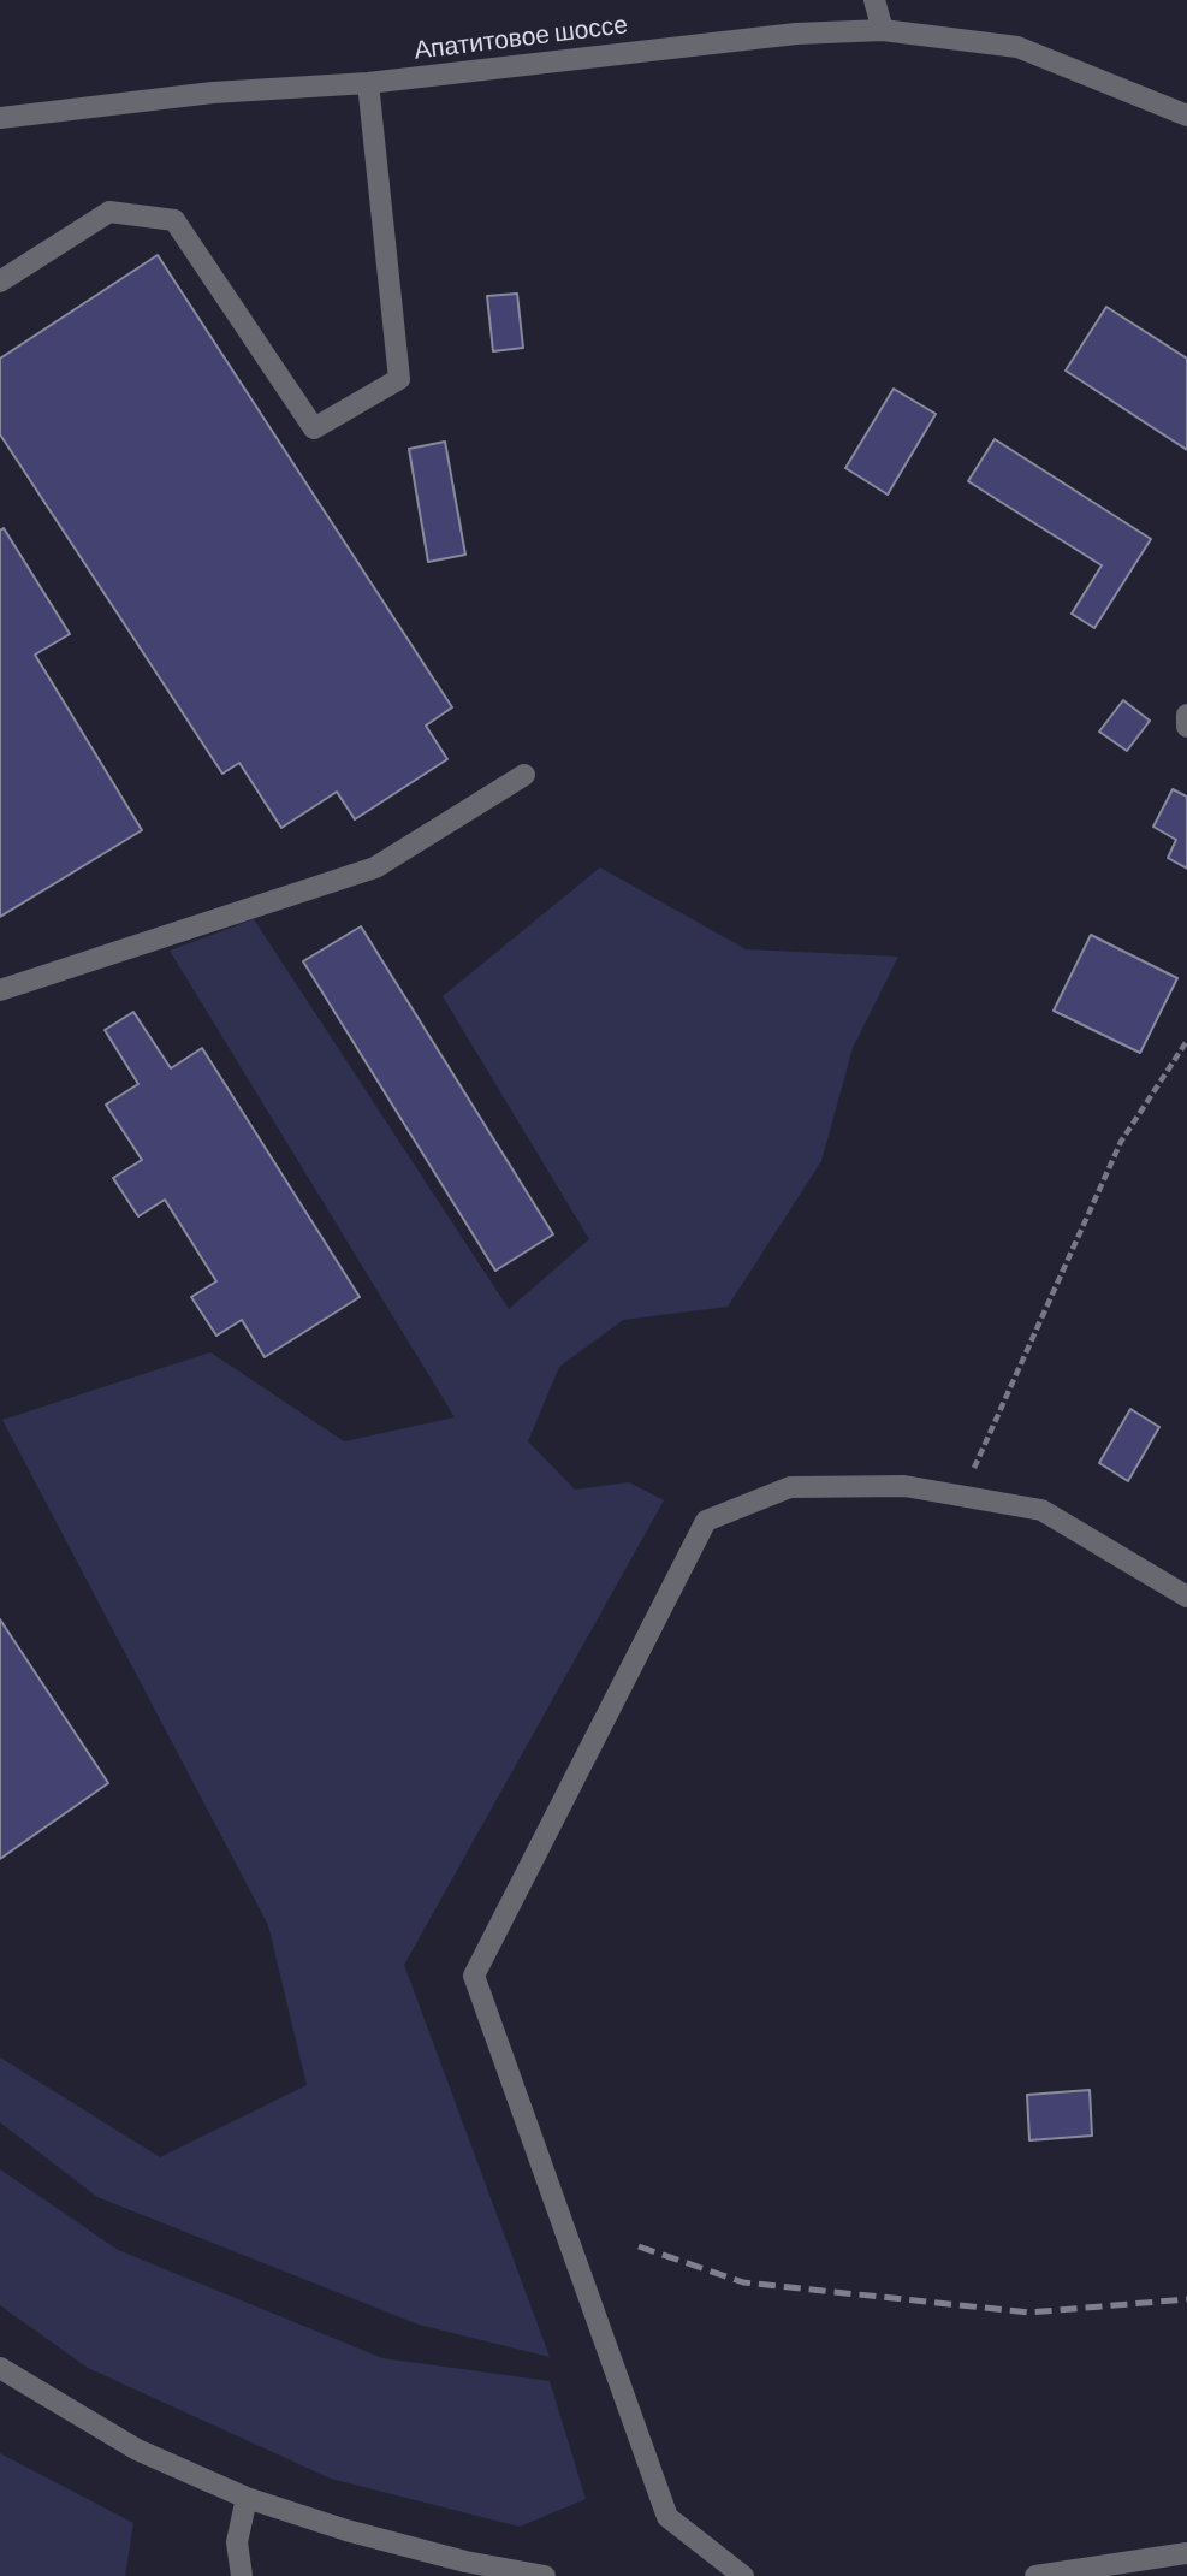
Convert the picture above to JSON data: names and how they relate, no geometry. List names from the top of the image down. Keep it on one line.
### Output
{"streets":{"street":["Апатитовое шоссе"]}}
